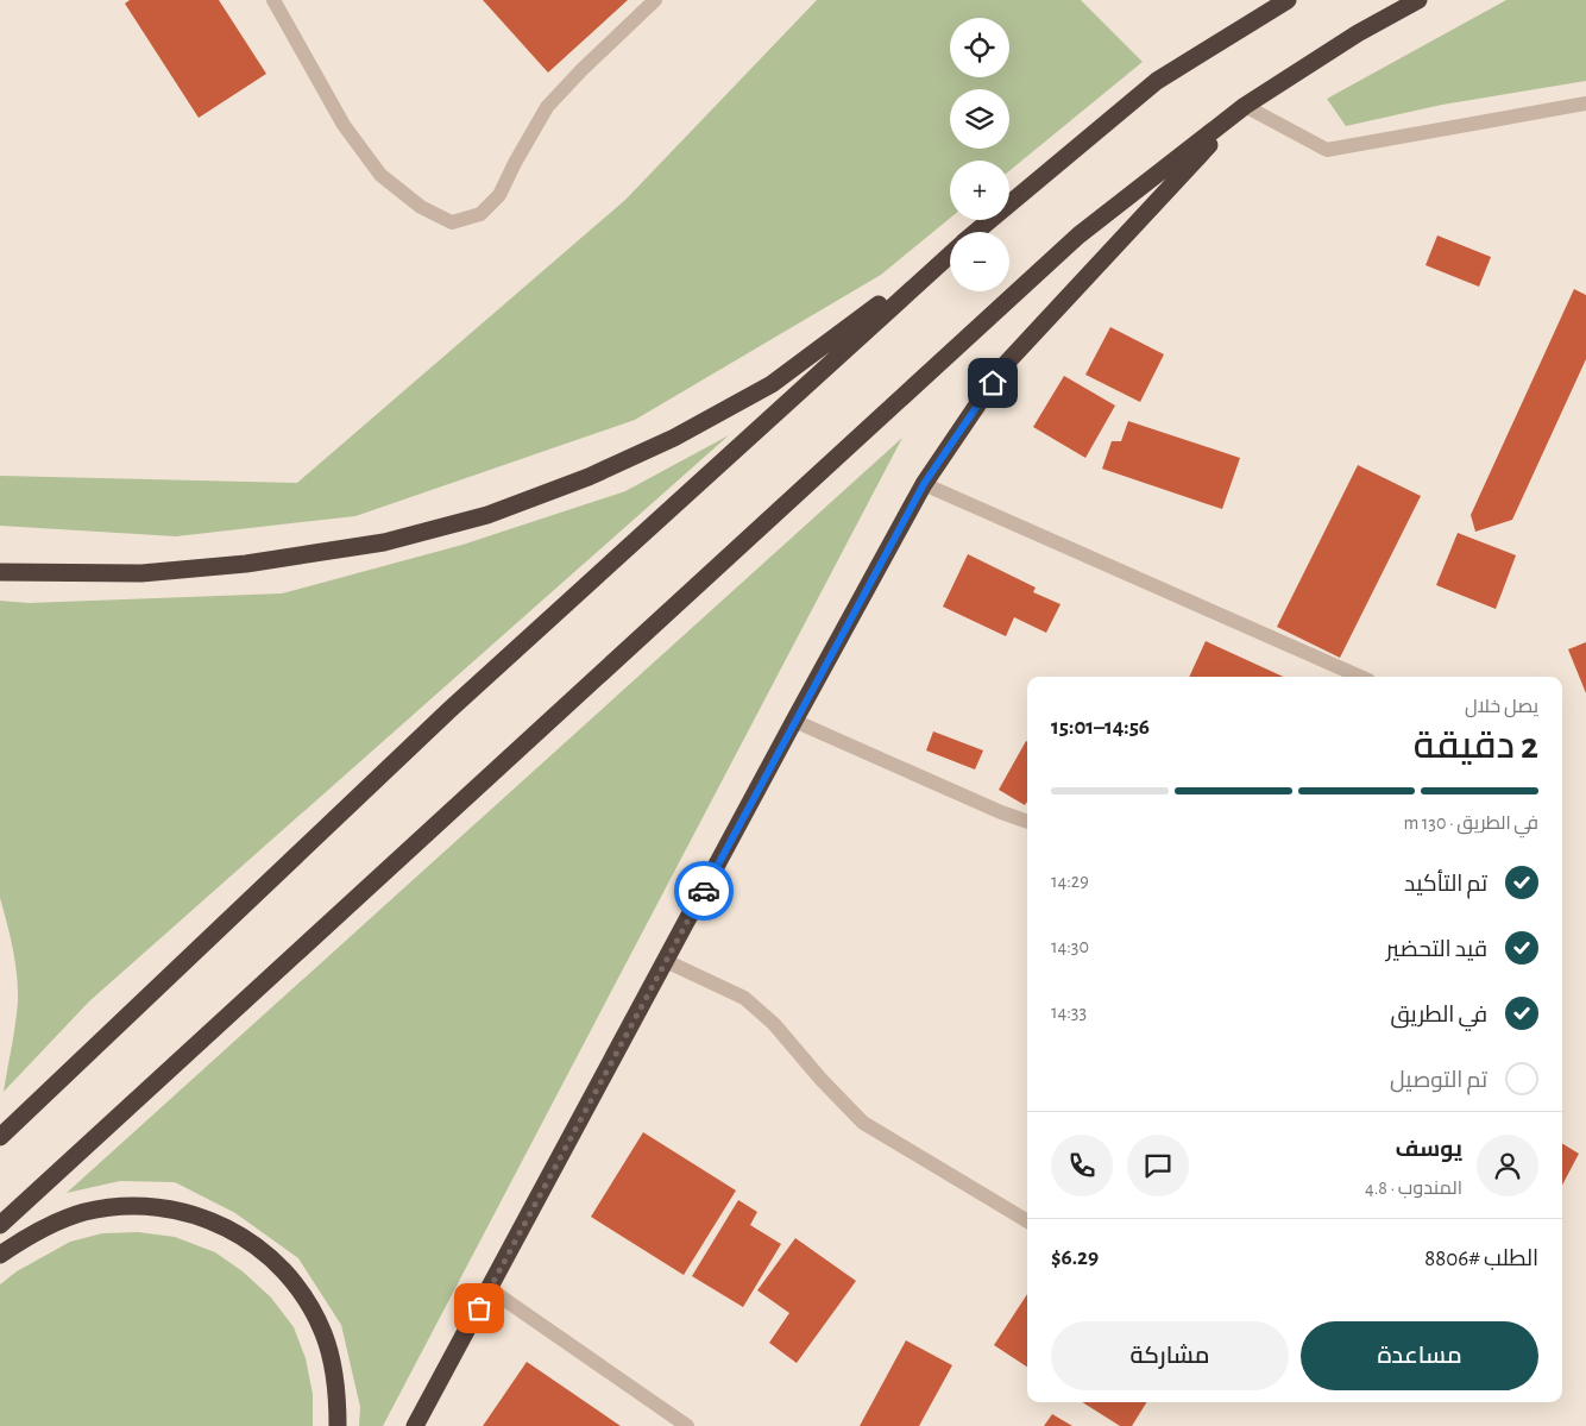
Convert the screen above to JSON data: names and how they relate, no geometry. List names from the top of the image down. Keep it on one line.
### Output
{"page":{"map_buttons":["+","−"],"heading":["2 دقيقة","يصل خلال","14:56–15:01"],"panel":["يوسف","المندوب · 4.8","الطلب #8806","$6.29"],"bar":"في الطريق · 130 m","list":[["تم التأكيد","14:29"],["قيد التحضير","14:30"],["في الطريق","14:33"],"تم التوصيل"],"buttons":["مساعدة","مشاركة"]}}
